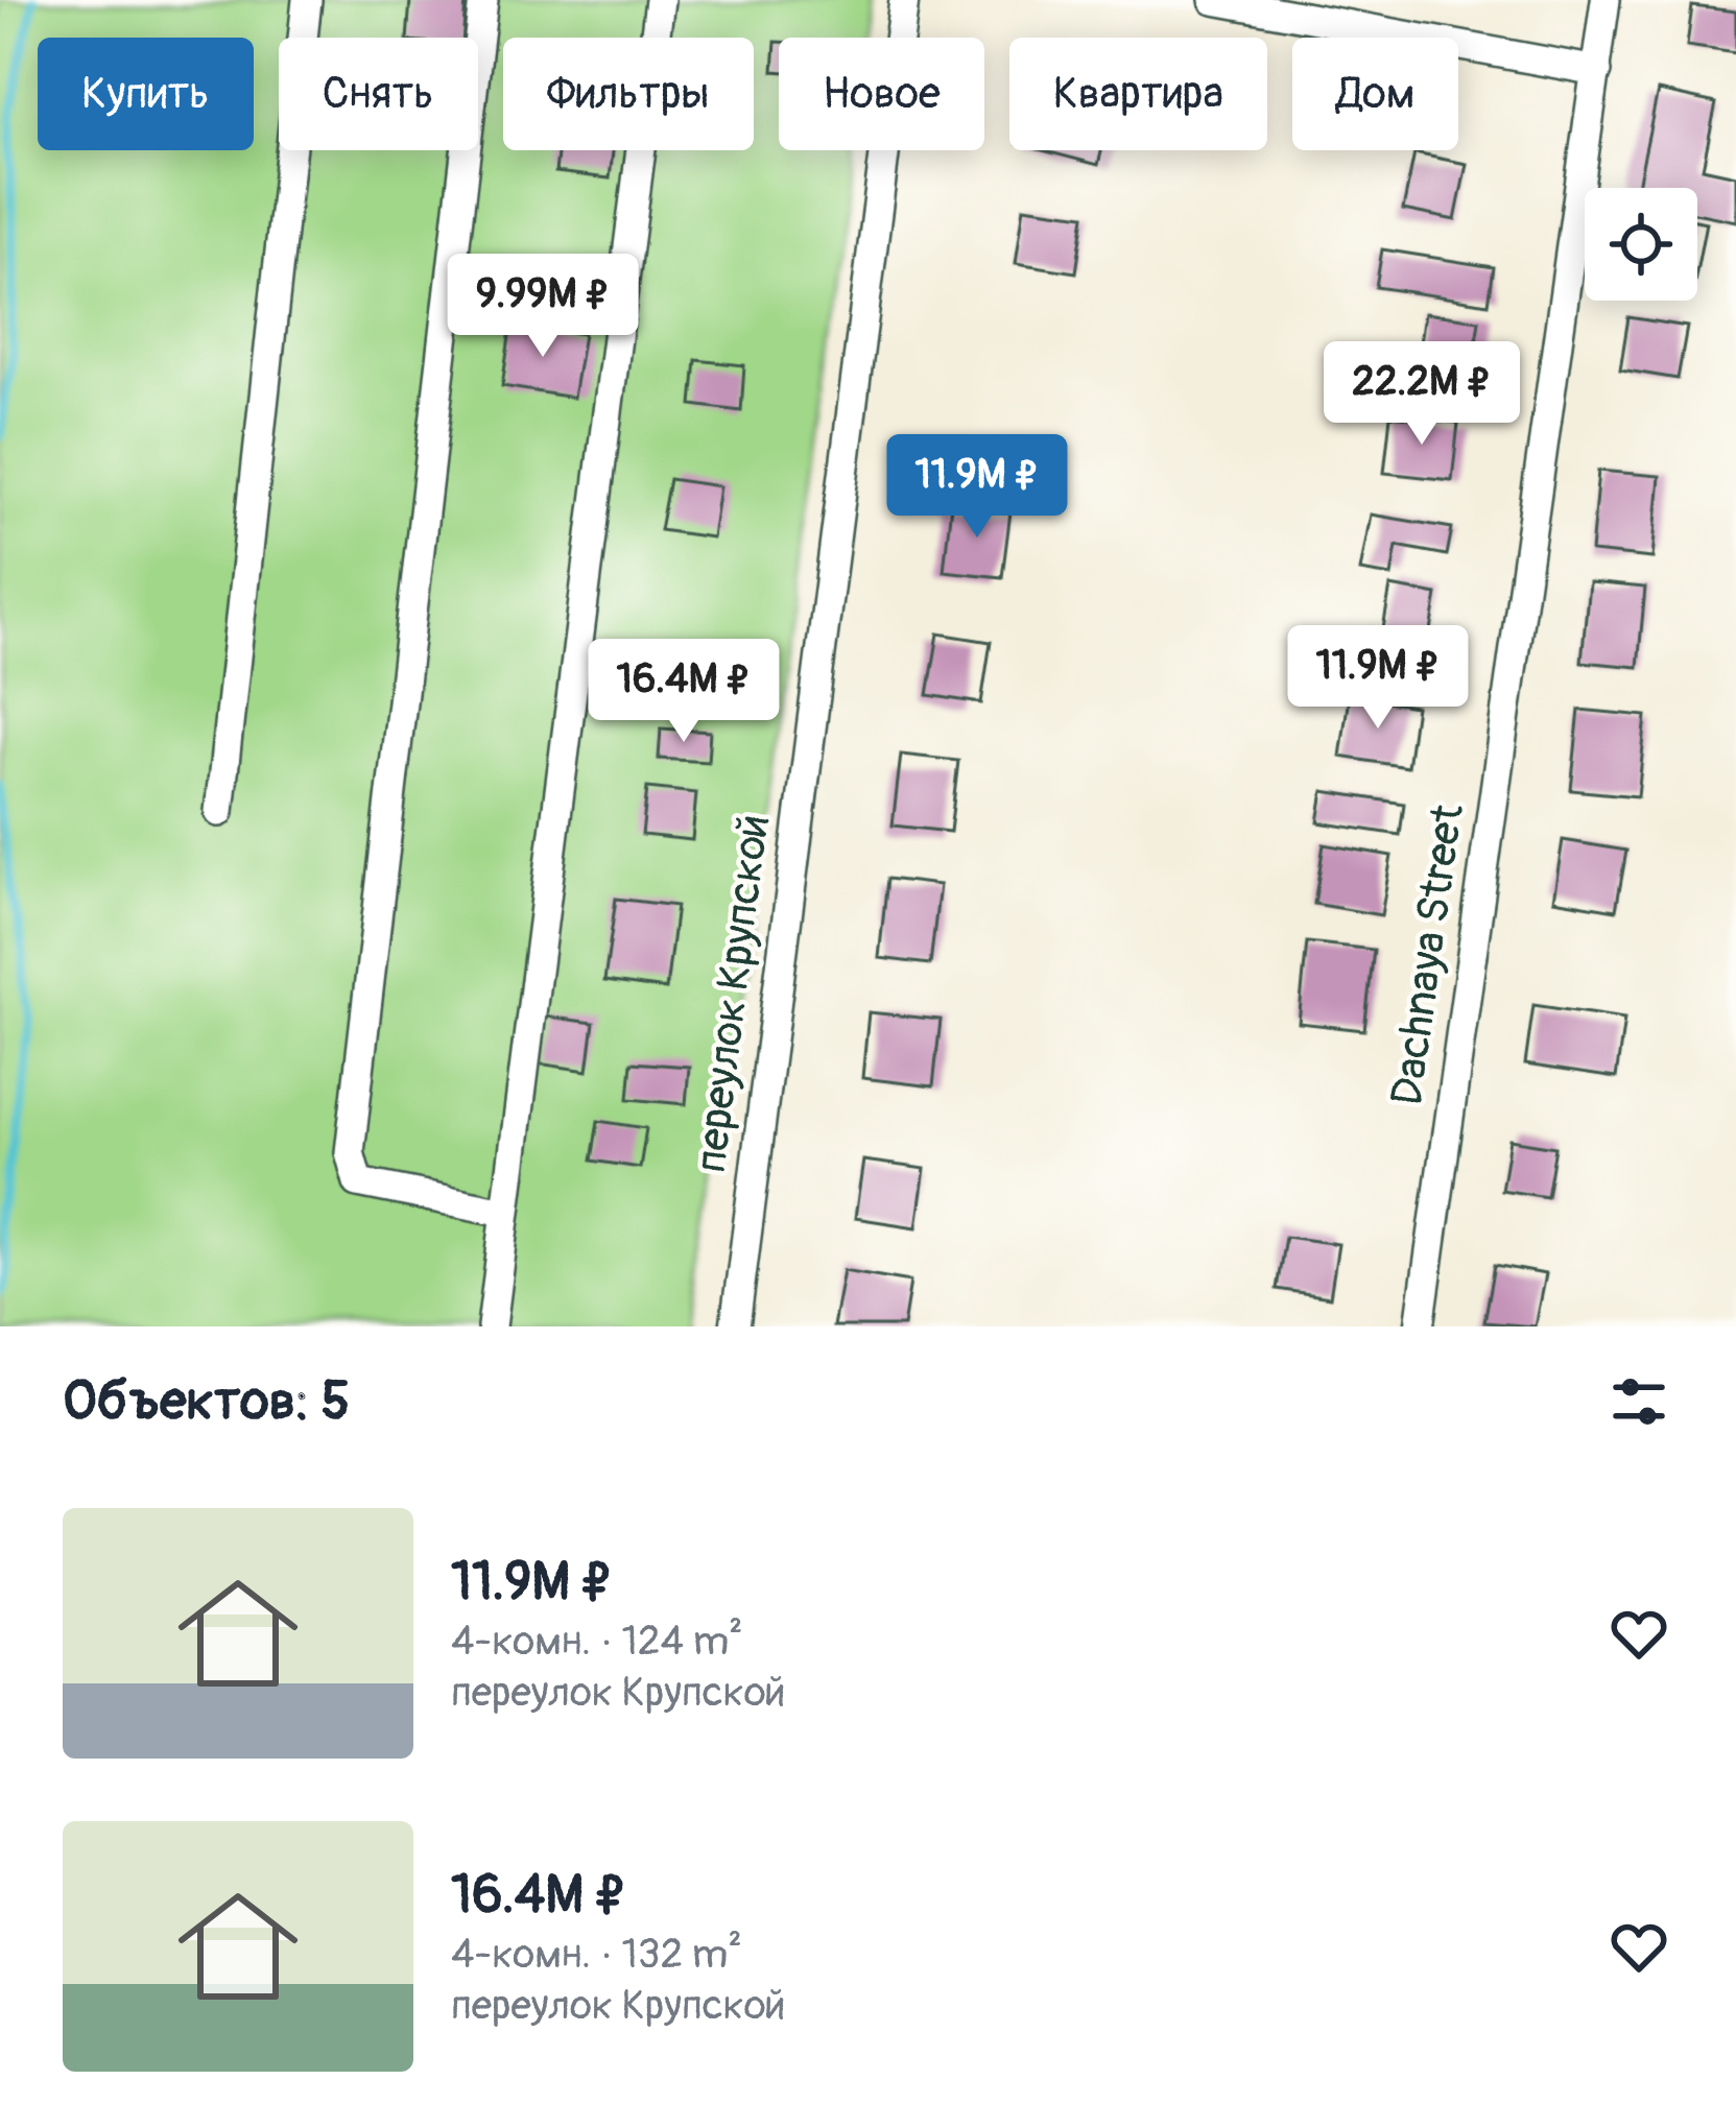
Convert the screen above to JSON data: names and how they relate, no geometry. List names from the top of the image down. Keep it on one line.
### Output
{"streets":{"street":["Dachnaya Street","переулок Крупской"]},"page":{"chip":["Купить","Снять","Фильтры","Новое","Квартира","Дом"],"price":["9.99M ₽","22.2M ₽","11.9M ₽","11.9M ₽","16.4M ₽"],"heading":"Объектов: 5","list":[{"name":"11.9M ₽","note":"4-комн. · 124 m² · переулок Крупской"},{"name":"16.4M ₽","note":"4-комн. · 132 m² · переулок Крупской"}]}}
